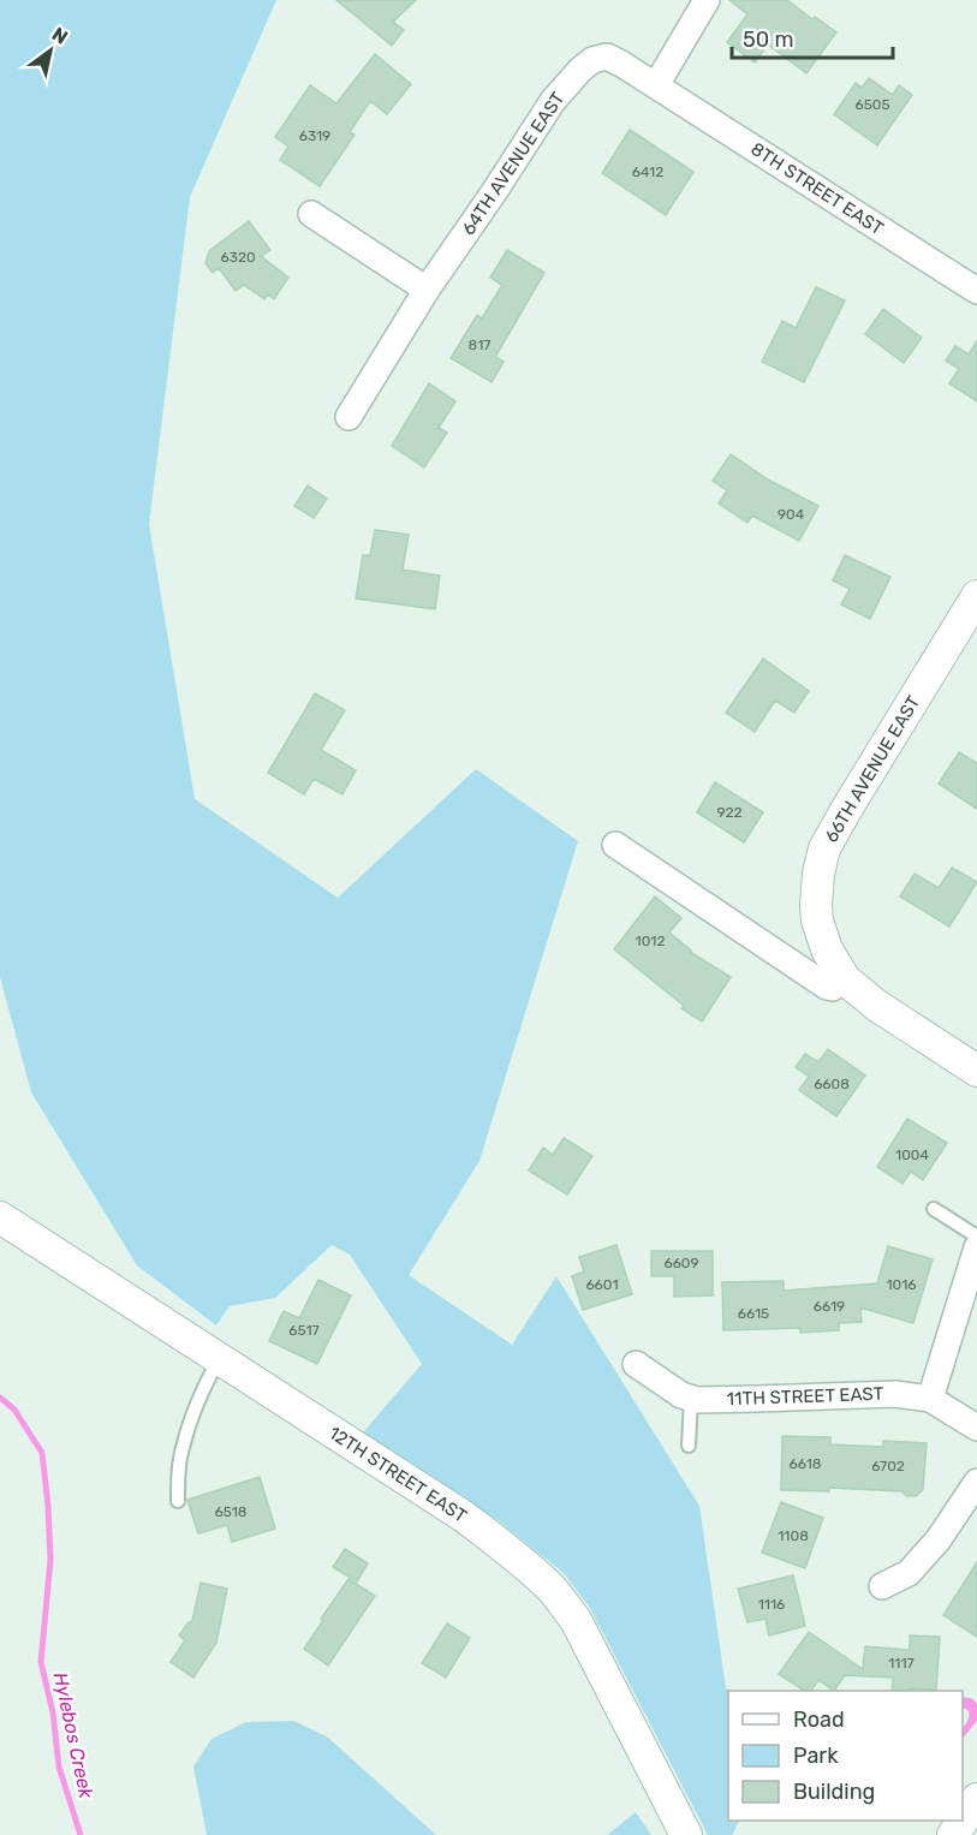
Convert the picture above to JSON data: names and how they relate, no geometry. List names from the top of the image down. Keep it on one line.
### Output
{"streets":{"street":["64TH AVENUE EAST","8TH STREET EAST","66TH AVENUE EAST","11TH STREET EAST","12TH STREET EAST"]},"crossings":[["64TH AVENUE EAST","8TH STREET EAST"]],"water":["Hylebos Creek"],"house_numbers":["6505","6319","6412","6320","817","904","922","1012","6608","1004","6609","6601","1016","6619","6615","6517","6618","6702","6518","1108","1116","1117"],"legend":["Road","Park","Building"],"scale_bar":"50 m","north":"top right"}
